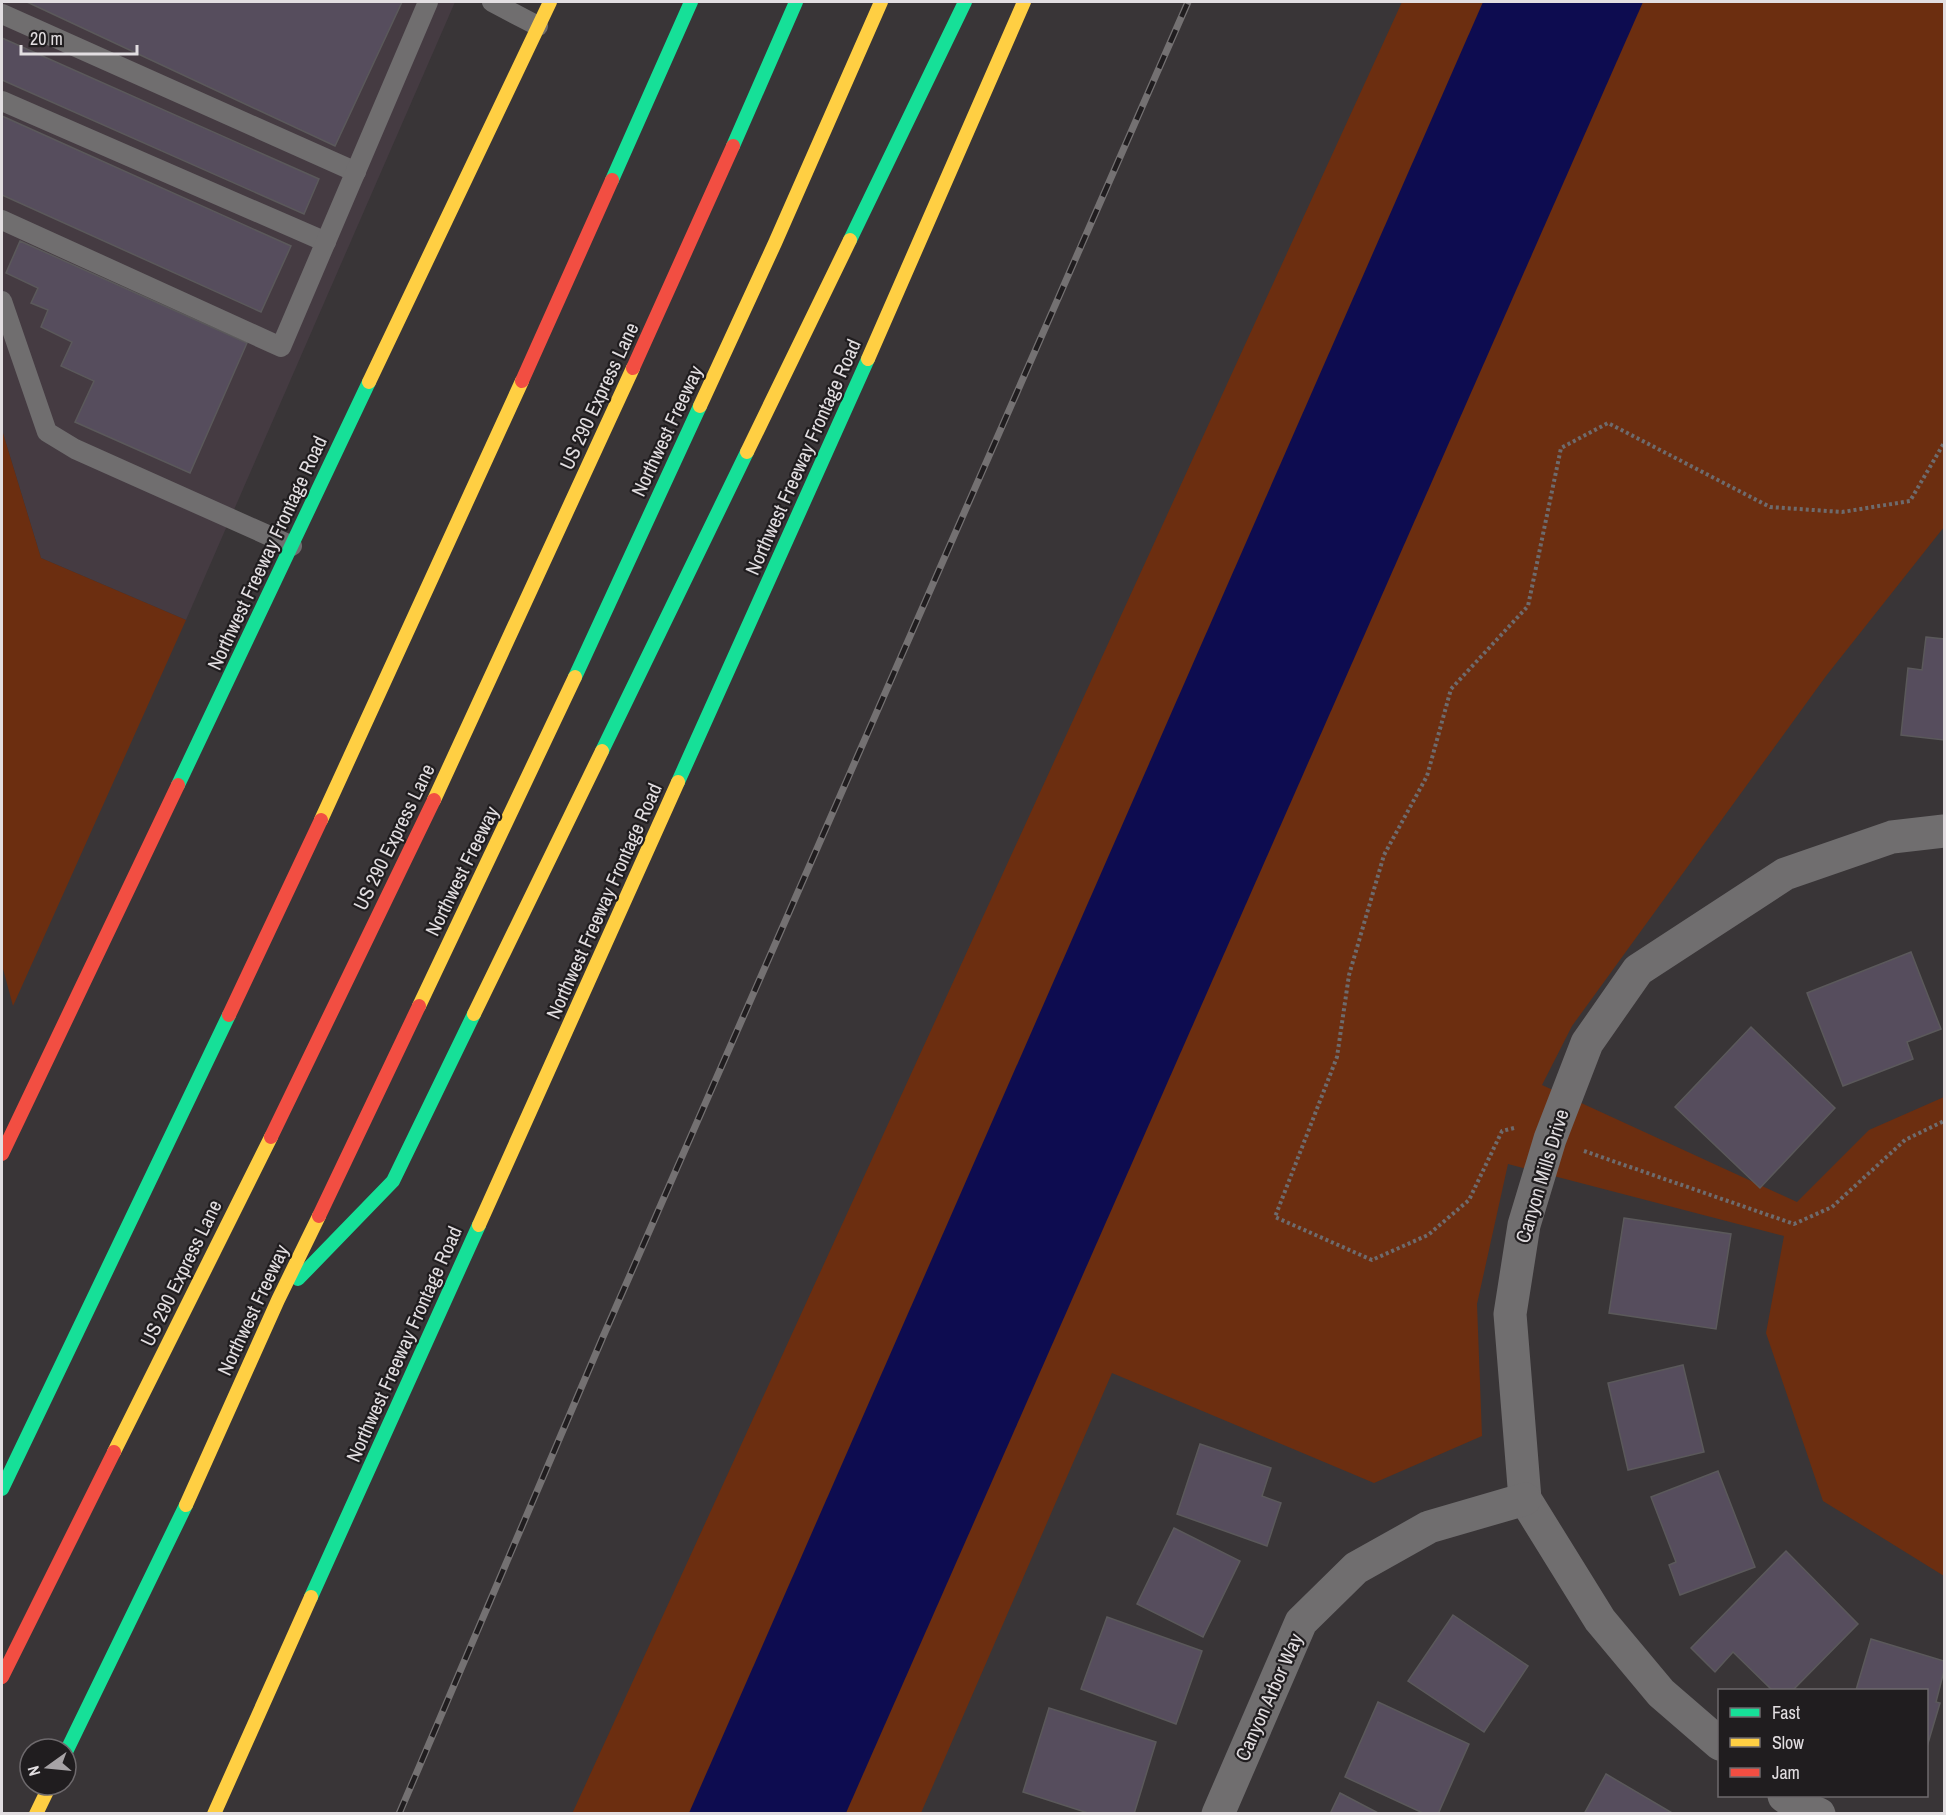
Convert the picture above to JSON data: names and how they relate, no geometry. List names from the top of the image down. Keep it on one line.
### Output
{"streets":{"main road":["US 290 Express Lane","Northwest Freeway","Northwest Freeway Frontage Road"],"street":["Canyon Mills Drive","Canyon Arbor Way"]},"crossings":[["Canyon Mills Drive","Canyon Arbor Way"]],"legend":["Fast","Slow","Jam"],"scale_bar":"20 m","north":"left"}
